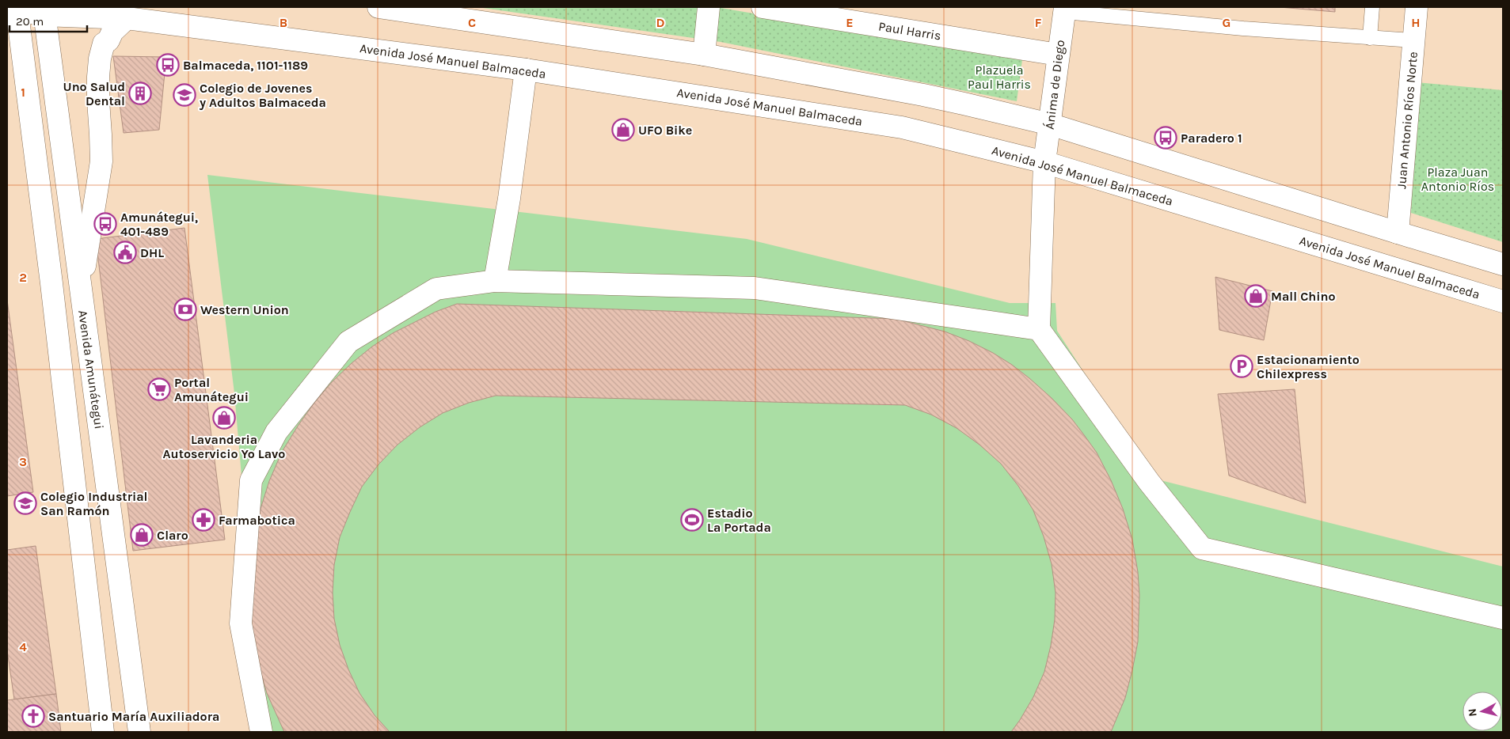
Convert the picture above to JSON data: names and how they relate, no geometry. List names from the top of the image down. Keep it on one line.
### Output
{"streets":{"main road":["Paul Harris","Avenida José Manuel Balmaceda","Ánima de Diego","Juan Antonio Ríos Norte","Avenida Amunátegui"]},"crossings":[["Paul Harris","Ánima de Diego"],["Avenida José Manuel Balmaceda","Ánima de Diego"],["Avenida José Manuel Balmaceda","Avenida Amunátegui"]],"parks":["Plazuela Paul Harris","Plaza Juan Antonio Ríos"],"places":{"bus stop":["Balmaceda, 1101-1189","Paradero 1","Amunátegui, 401-489"],"building":["Uno Salud Dental"],"school or university":["Colegio de Jovenes y Adultos Balmaceda","Colegio Industrial San Ramón"],"shop":["UFO Bike","Mall Chino","Lavanderia Autoservicio Yo Lavo","Claro"],"public building":["DHL"],"bank":["Western Union"],"parking":["Estacionamiento Chilexpress"],"supermarket":["Portal Amunátegui"],"pharmacy":["Farmabotica"],"sports":["Estadio La Portada"],"church":["Santuario María Auxiliadora"]},"scale_bar":"20 m","north":"left","grid":{"columns":["B","C","D","E","F","G","H"],"rows":["1","2","3","4"]}}
